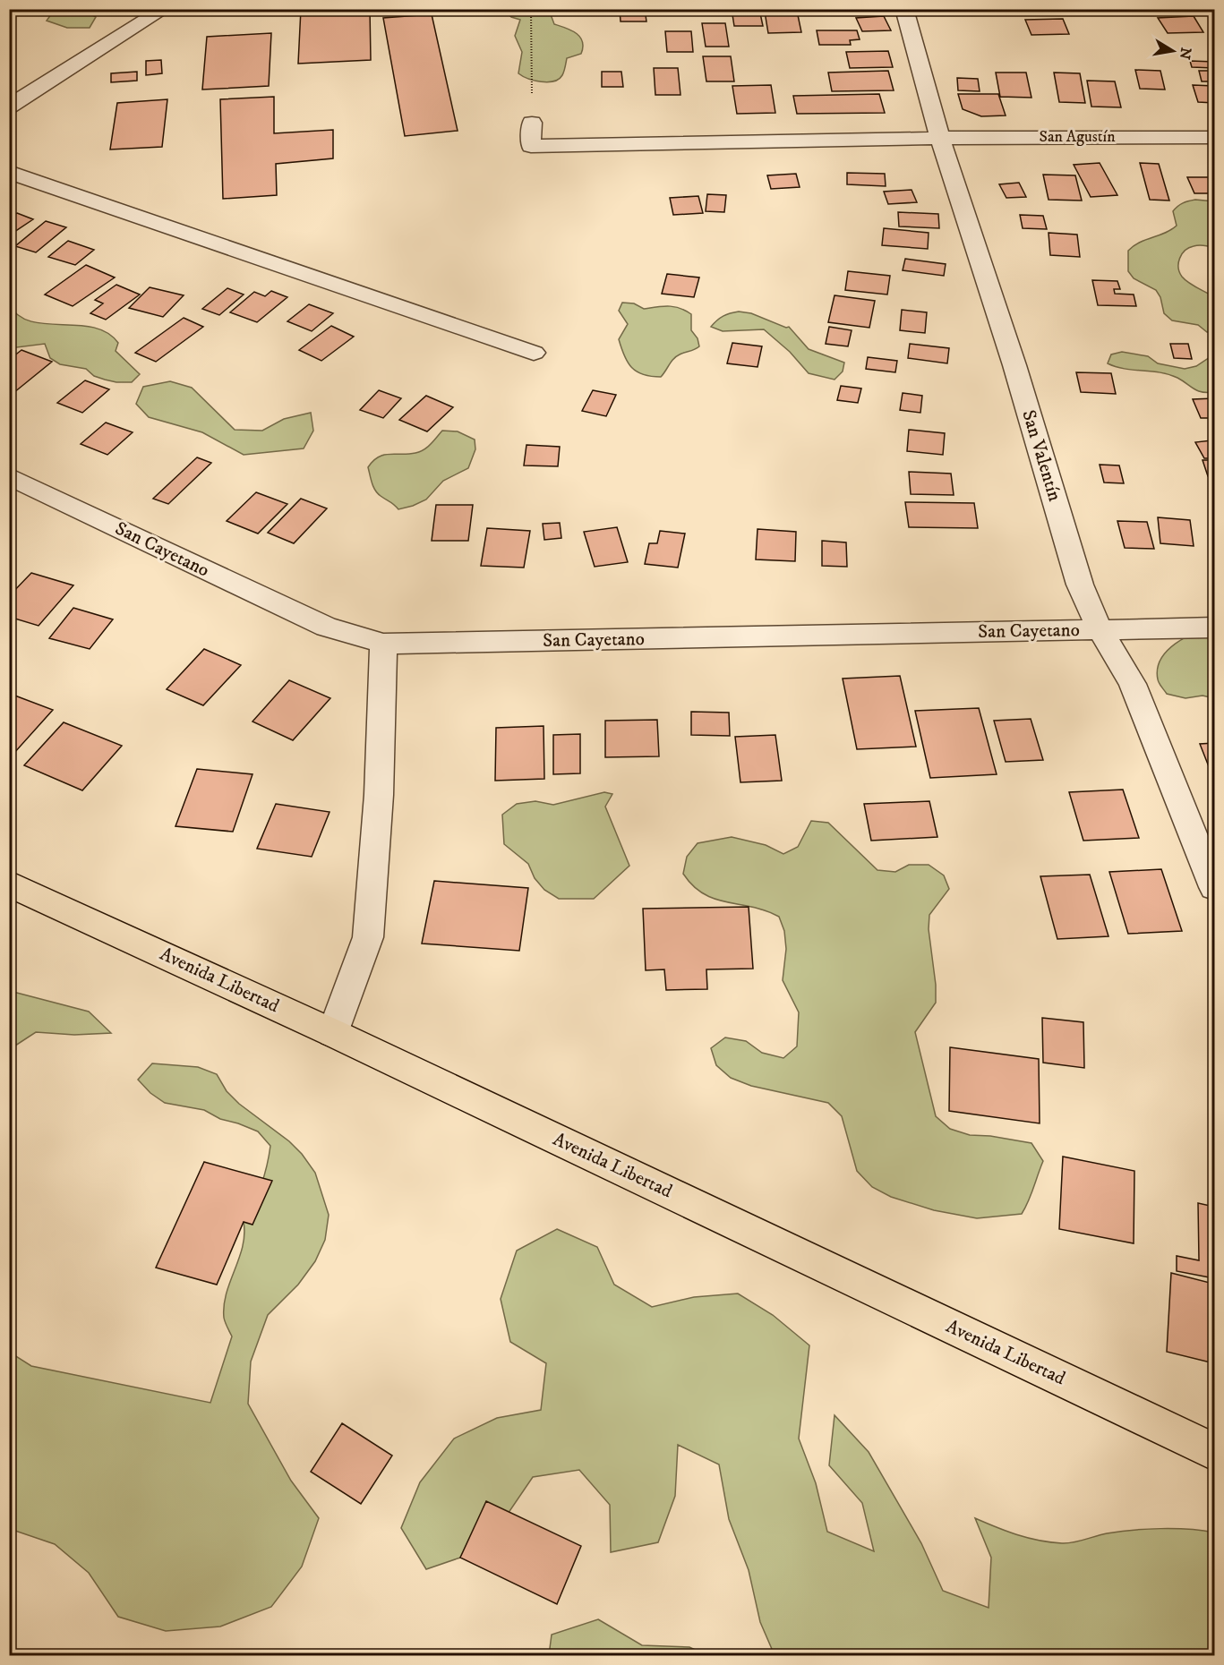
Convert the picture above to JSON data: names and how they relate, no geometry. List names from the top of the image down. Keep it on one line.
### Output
{"streets":{"main road":["Avenida Libertad"],"street":["San Agustín","San Valentín","San Cayetano"]},"crossings":[["San Agustín","San Valentín"],["San Valentín","San Cayetano"]],"north":"right"}
